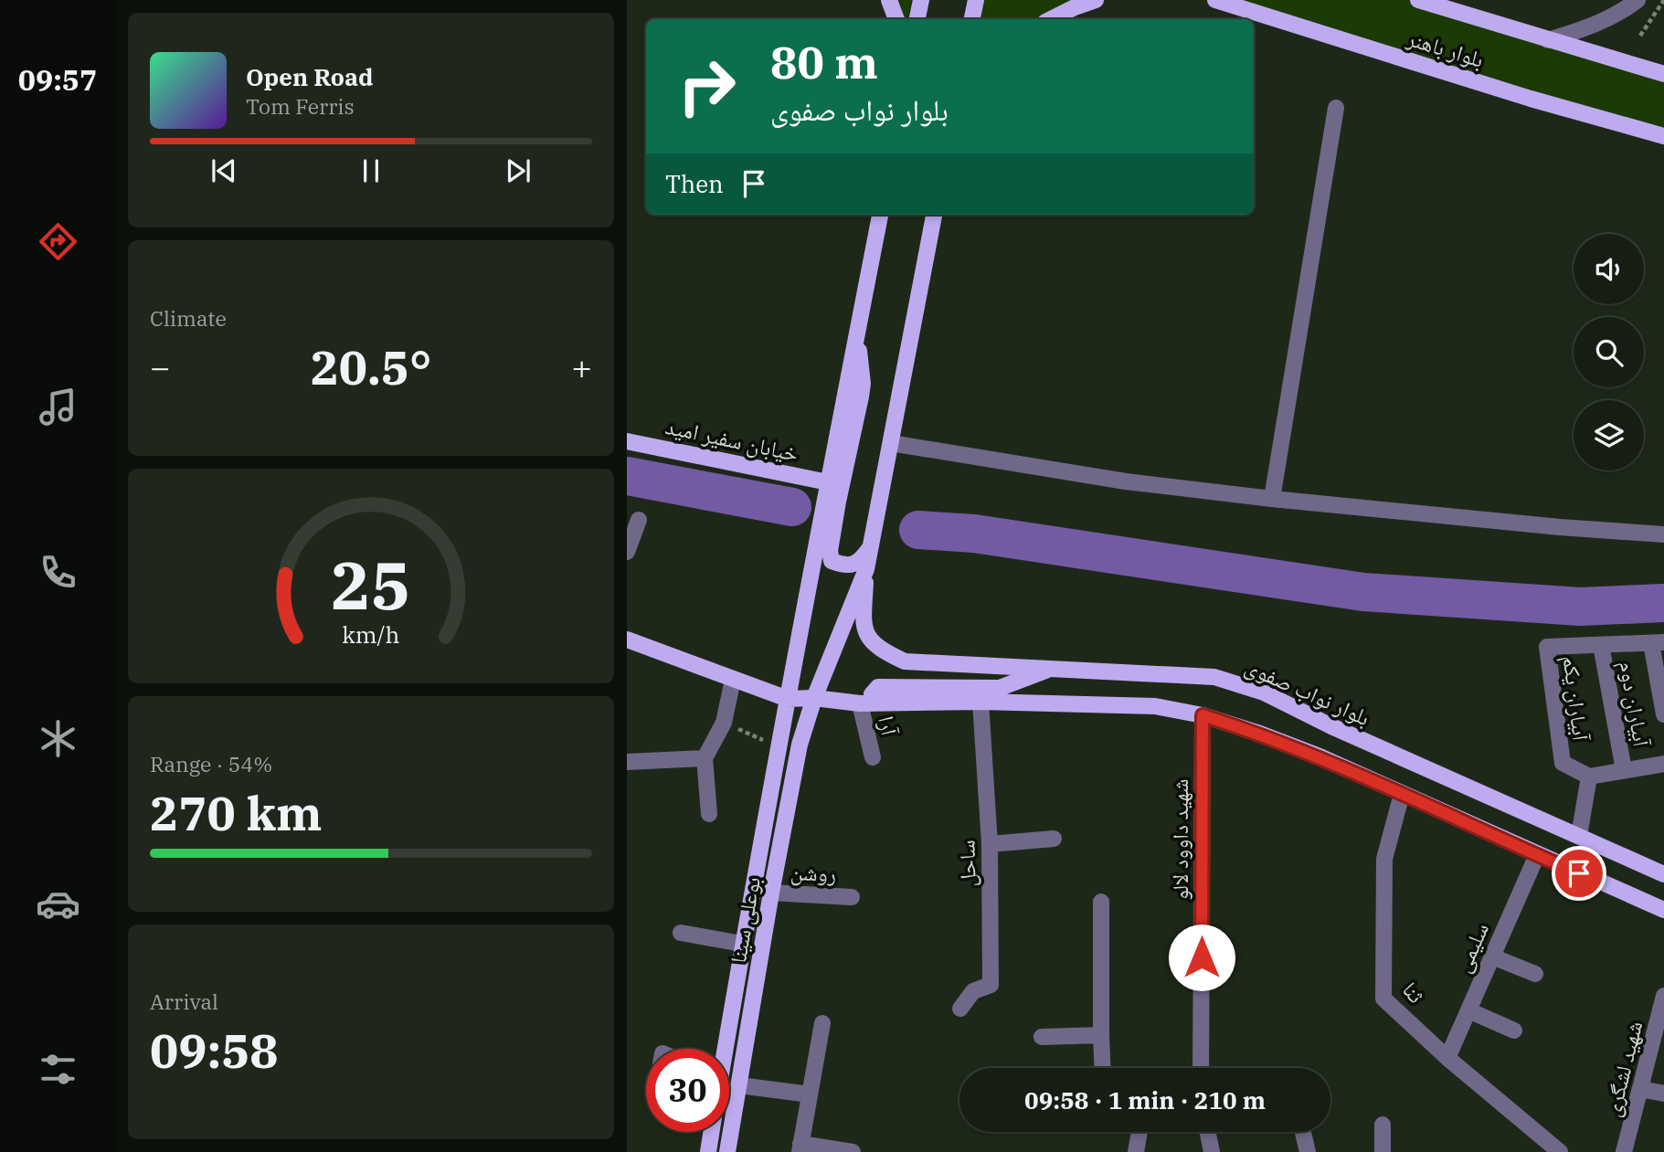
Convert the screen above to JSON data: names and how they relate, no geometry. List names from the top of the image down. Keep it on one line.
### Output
{"streets":{"main road":["بلوار باهنر","خیابان سفیر امید","بلوار نواب صفوی","بوعلی سینا"],"street":["آبیاران یکم","آبیاران دوم","آرا","شهید داوود لالو","ساحل","روشن","سلیمی","ثنا","شهید لشگری"]},"crossings":[["خیابان سفیر امید","بوعلی سینا"],["بلوار نواب صفوی","بوعلی سینا"],["آبیاران یکم","آبیاران دوم"],["روشن","بوعلی سینا"],["سلیمی","ثنا"]],"page":{"tabs":"09:57","turn":["80 m","بلوار نواب صفوی"],"song":["Open Road","Tom Ferris"],"then":"Then","tile":["Climate",["Range · 54%","270 km"],["Arrival","09:58"]],"heat":["−","20.5°","+"],"limit":"30","trip":"09:58 · 1 min · 210 m","gauge":["25","km/h"]}}
